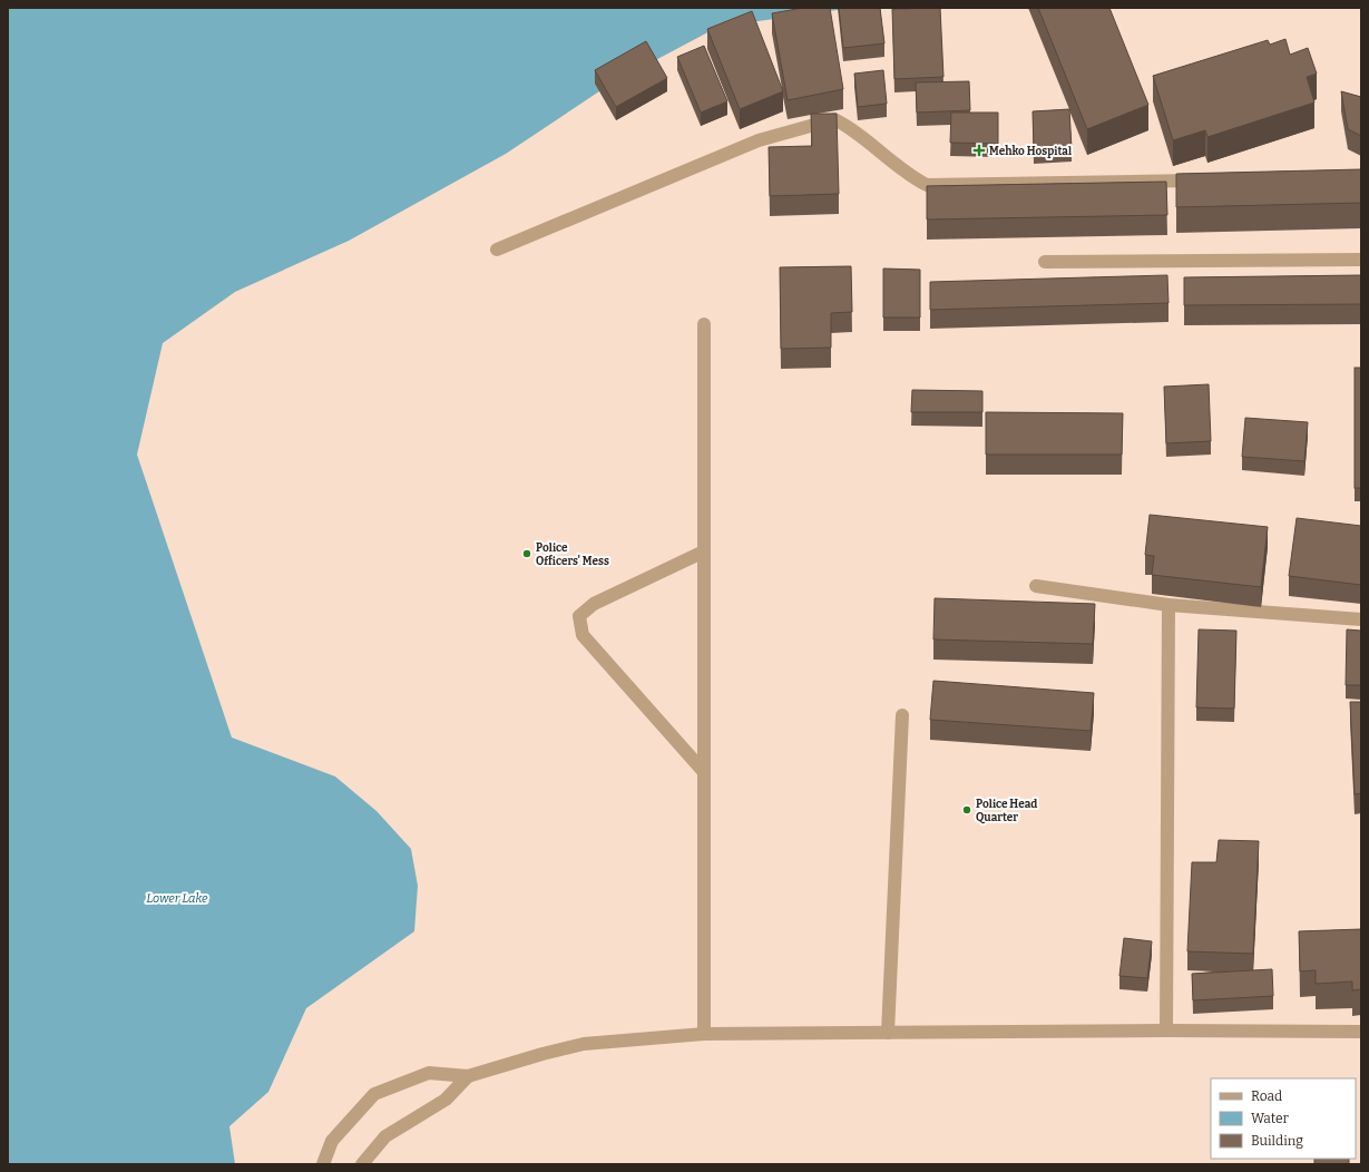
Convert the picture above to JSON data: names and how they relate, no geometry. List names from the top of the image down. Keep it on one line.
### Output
{"water":["Lower Lake"],"places":{"health":["Mehko Hospital"],"other":["Police Officers' Mess","Police Head Quarter"]},"legend":["Road","Water","Building"]}
